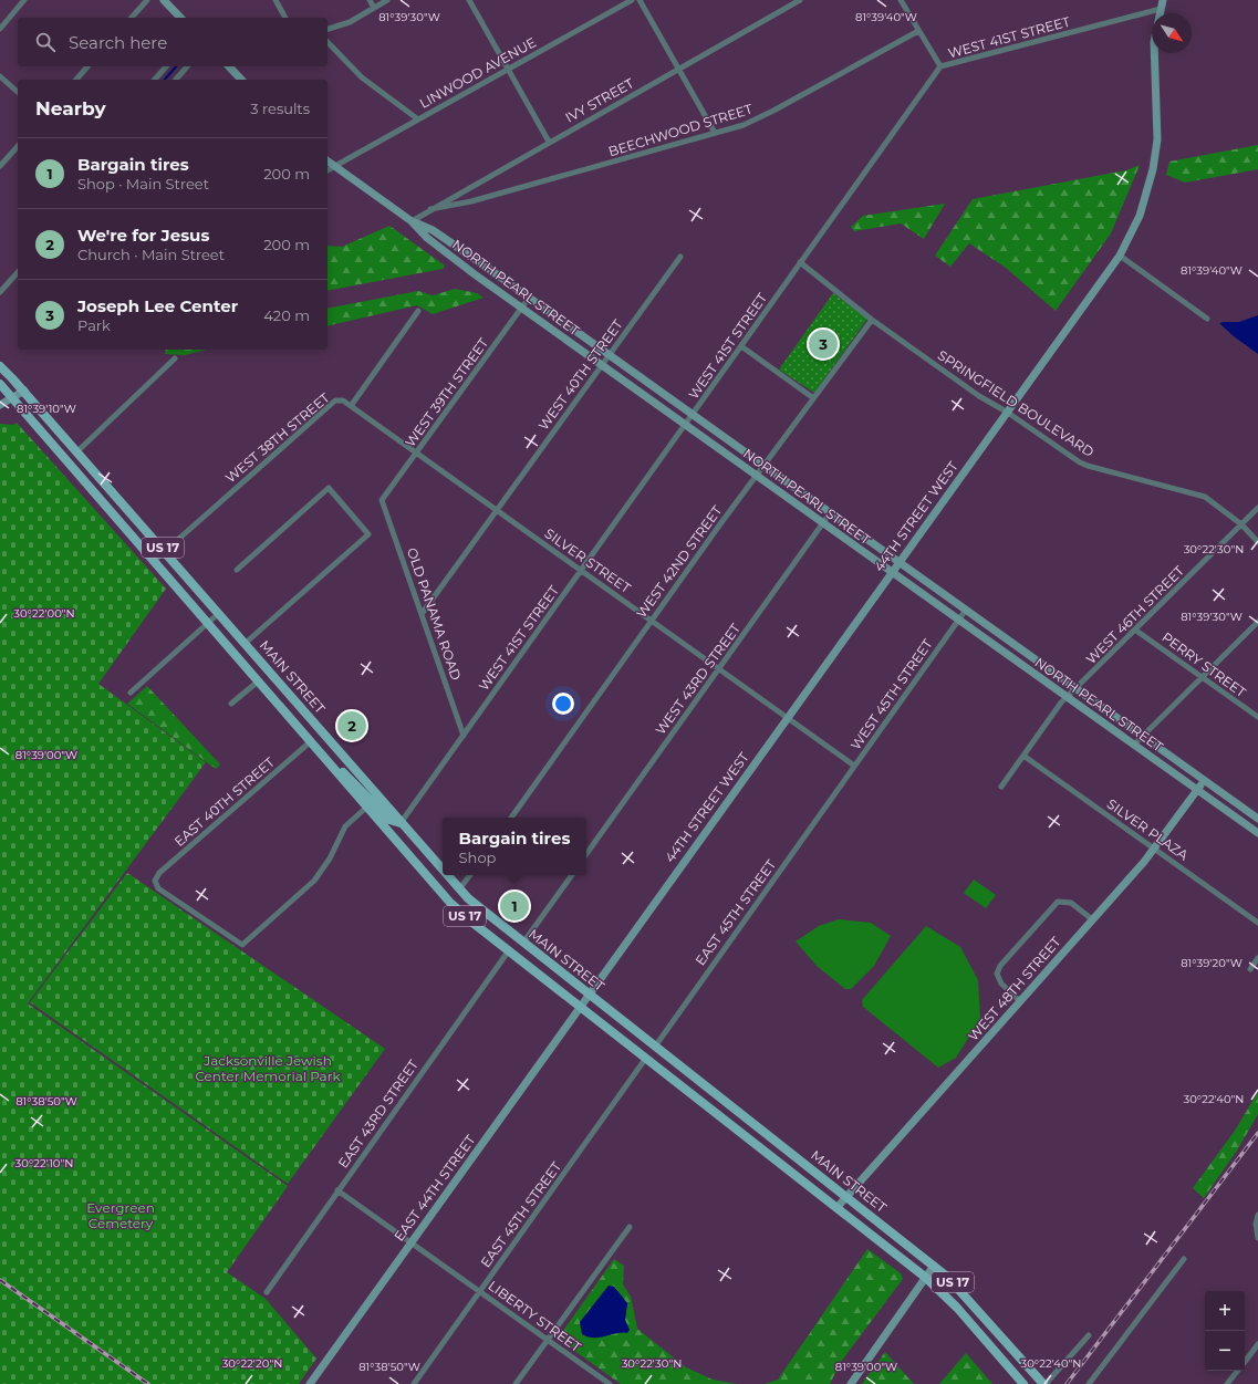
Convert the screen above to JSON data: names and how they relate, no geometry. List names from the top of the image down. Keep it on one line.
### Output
{"streets":{"main road":["US 17","MAIN STREET"],"street":["WEST 41ST STREET","LINWOOD AVENUE","IVY STREET","BEECHWOOD STREET","NORTH PEARL STREET","WEST 40TH STREET","WEST 39TH STREET","SPRINGFIELD BOULEVARD","WEST 38TH STREET","44TH STREET WEST","SILVER STREET","WEST 42ND STREET","OLD PANAMA ROAD","WEST 46TH STREET","PERRY STREET","WEST 43RD STREET","WEST 45TH STREET","EAST 40TH STREET","SILVER PLAZA","EAST 45TH STREET","WEST 48TH STREET","EAST 43RD STREET","EAST 44TH STREET","LIBERTY STREET"]},"crossings":[["WEST 41ST STREET","NORTH PEARL STREET"],["WEST 41ST STREET","SPRINGFIELD BOULEVARD"],["WEST 41ST STREET","44TH STREET WEST"],["WEST 41ST STREET","SILVER STREET"],["WEST 41ST STREET","OLD PANAMA ROAD"],["WEST 41ST STREET","MAIN STREET"],["LINWOOD AVENUE","NORTH PEARL STREET"],["IVY STREET","BEECHWOOD STREET"],["IVY STREET","NORTH PEARL STREET"],["NORTH PEARL STREET","WEST 40TH STREET"],["NORTH PEARL STREET","WEST 39TH STREET"],["NORTH PEARL STREET","44TH STREET WEST"],["NORTH PEARL STREET","WEST 42ND STREET"],["NORTH PEARL STREET","WEST 46TH STREET"],["NORTH PEARL STREET","WEST 43RD STREET"],["NORTH PEARL STREET","WEST 45TH STREET"],["NORTH PEARL STREET","WEST 48TH STREET"],["WEST 40TH STREET","SILVER STREET"],["WEST 40TH STREET","OLD PANAMA ROAD"],["WEST 39TH STREET","SILVER STREET"],["WEST 39TH STREET","OLD PANAMA ROAD"],["SPRINGFIELD BOULEVARD","44TH STREET WEST"],["SPRINGFIELD BOULEVARD","WEST 42ND STREET"],["SPRINGFIELD BOULEVARD","WEST 46TH STREET"],["WEST 38TH STREET","US 17"],["WEST 38TH STREET","SILVER STREET"],["WEST 38TH STREET","MAIN STREET"],["44TH STREET WEST","US 17"],["44TH STREET WEST","SILVER STREET"],["44TH STREET WEST","MAIN STREET"],["44TH STREET WEST","EAST 44TH STREET"],["US 17","EAST 40TH STREET"],["US 17","EAST 45TH STREET"],["US 17","WEST 48TH STREET"],["US 17","EAST 43RD STREET"],["US 17","EAST 44TH STREET"],["SILVER STREET","WEST 42ND STREET"],["SILVER STREET","WEST 43RD STREET"],["SILVER STREET","WEST 45TH STREET"],["WEST 46TH STREET","PERRY STREET"],["WEST 46TH STREET","SILVER PLAZA"],["MAIN STREET","EAST 45TH STREET"],["MAIN STREET","WEST 48TH STREET"],["WEST 45TH STREET","EAST 45TH STREET"],["SILVER PLAZA","WEST 48TH STREET"],["EAST 45TH STREET","LIBERTY STREET"],["EAST 43RD STREET","LIBERTY STREET"],["EAST 44TH STREET","LIBERTY STREET"]],"parks":["Jacksonville Jewish Center Memorial Park","Evergreen Cemetery"],"north":"bottom right","page":{"search":"Search here","heading":["Nearby","3 results"],"list":[{"mark":"1","name":"Bargain tires","note":"Shop · Main Street","value":"200 m"},{"mark":"2","name":"We're for Jesus","note":"Church · Main Street","value":"200 m"},{"mark":"3","name":"Joseph Lee Center","note":"Park","value":"420 m"}],"pins":["3","2","1"],"popup":["Bargain tires","Shop"],"map_buttons":["+","−"]},"coordinates":["81°39'30\"W","81°39'40\"W","81°39'10\"W","30°22'30\"N","30°22'00\"N","81°39'00\"W","81°39'20\"W","30°22'40\"N","81°38'50\"W","30°22'10\"N","30°22'20\"N"]}
